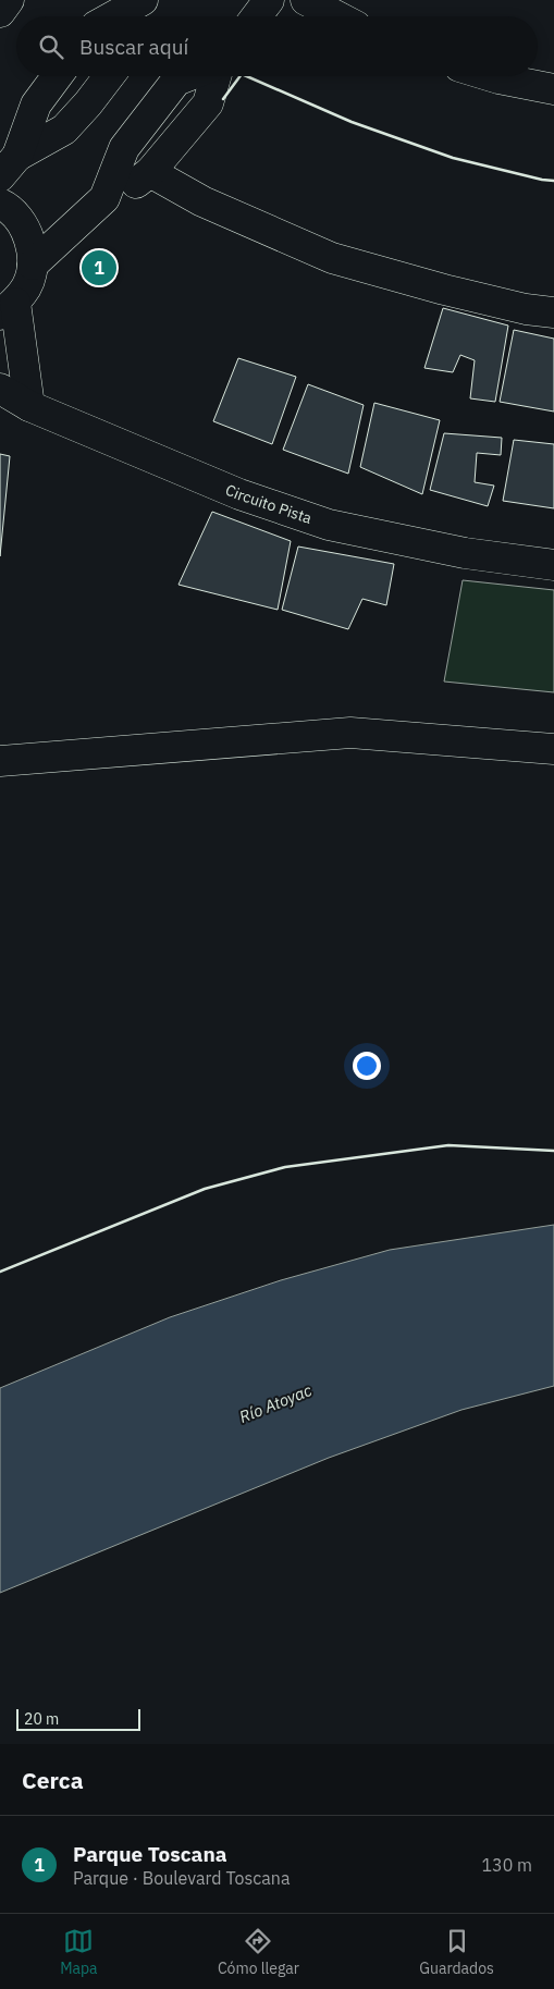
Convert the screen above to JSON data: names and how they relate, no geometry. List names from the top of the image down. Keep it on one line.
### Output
{"streets":{"street":["Circuito Pista"]},"water":["Río Atoyac"],"scale_bar":"20 m","page":{"search":"Buscar aquí","pins":"1","scale":"20 m","heading":"Cerca","list":[{"mark":"1","name":"Parque Toscana","note":"Parque · Boulevard Toscana","value":"130 m"}],"nav":["Mapa","Cómo llegar","Guardados"]}}
